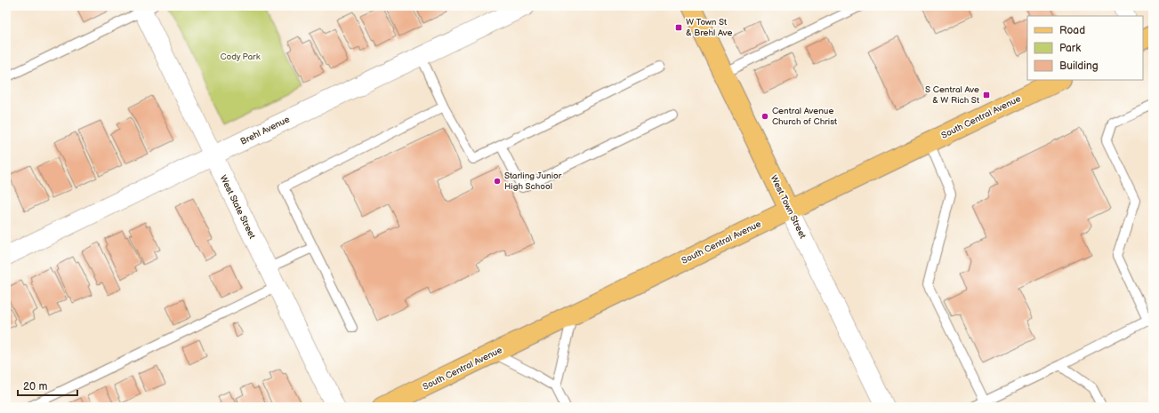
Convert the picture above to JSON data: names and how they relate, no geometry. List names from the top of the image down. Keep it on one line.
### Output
{"streets":{"main road":["South Central Avenue","West Town Street"],"street":["Brehl Avenue","West State Street"]},"crossings":[["South Central Avenue","West Town Street"],["Brehl Avenue","West State Street"]],"parks":["Cody Park"],"places":{"transit":["W Town St & Brehl Ave","S Central Ave & W Rich St"],"other":["Central Avenue Church of Christ","Starling Junior High School"]},"legend":["Road","Park","Building"],"scale_bar":"20 m"}
